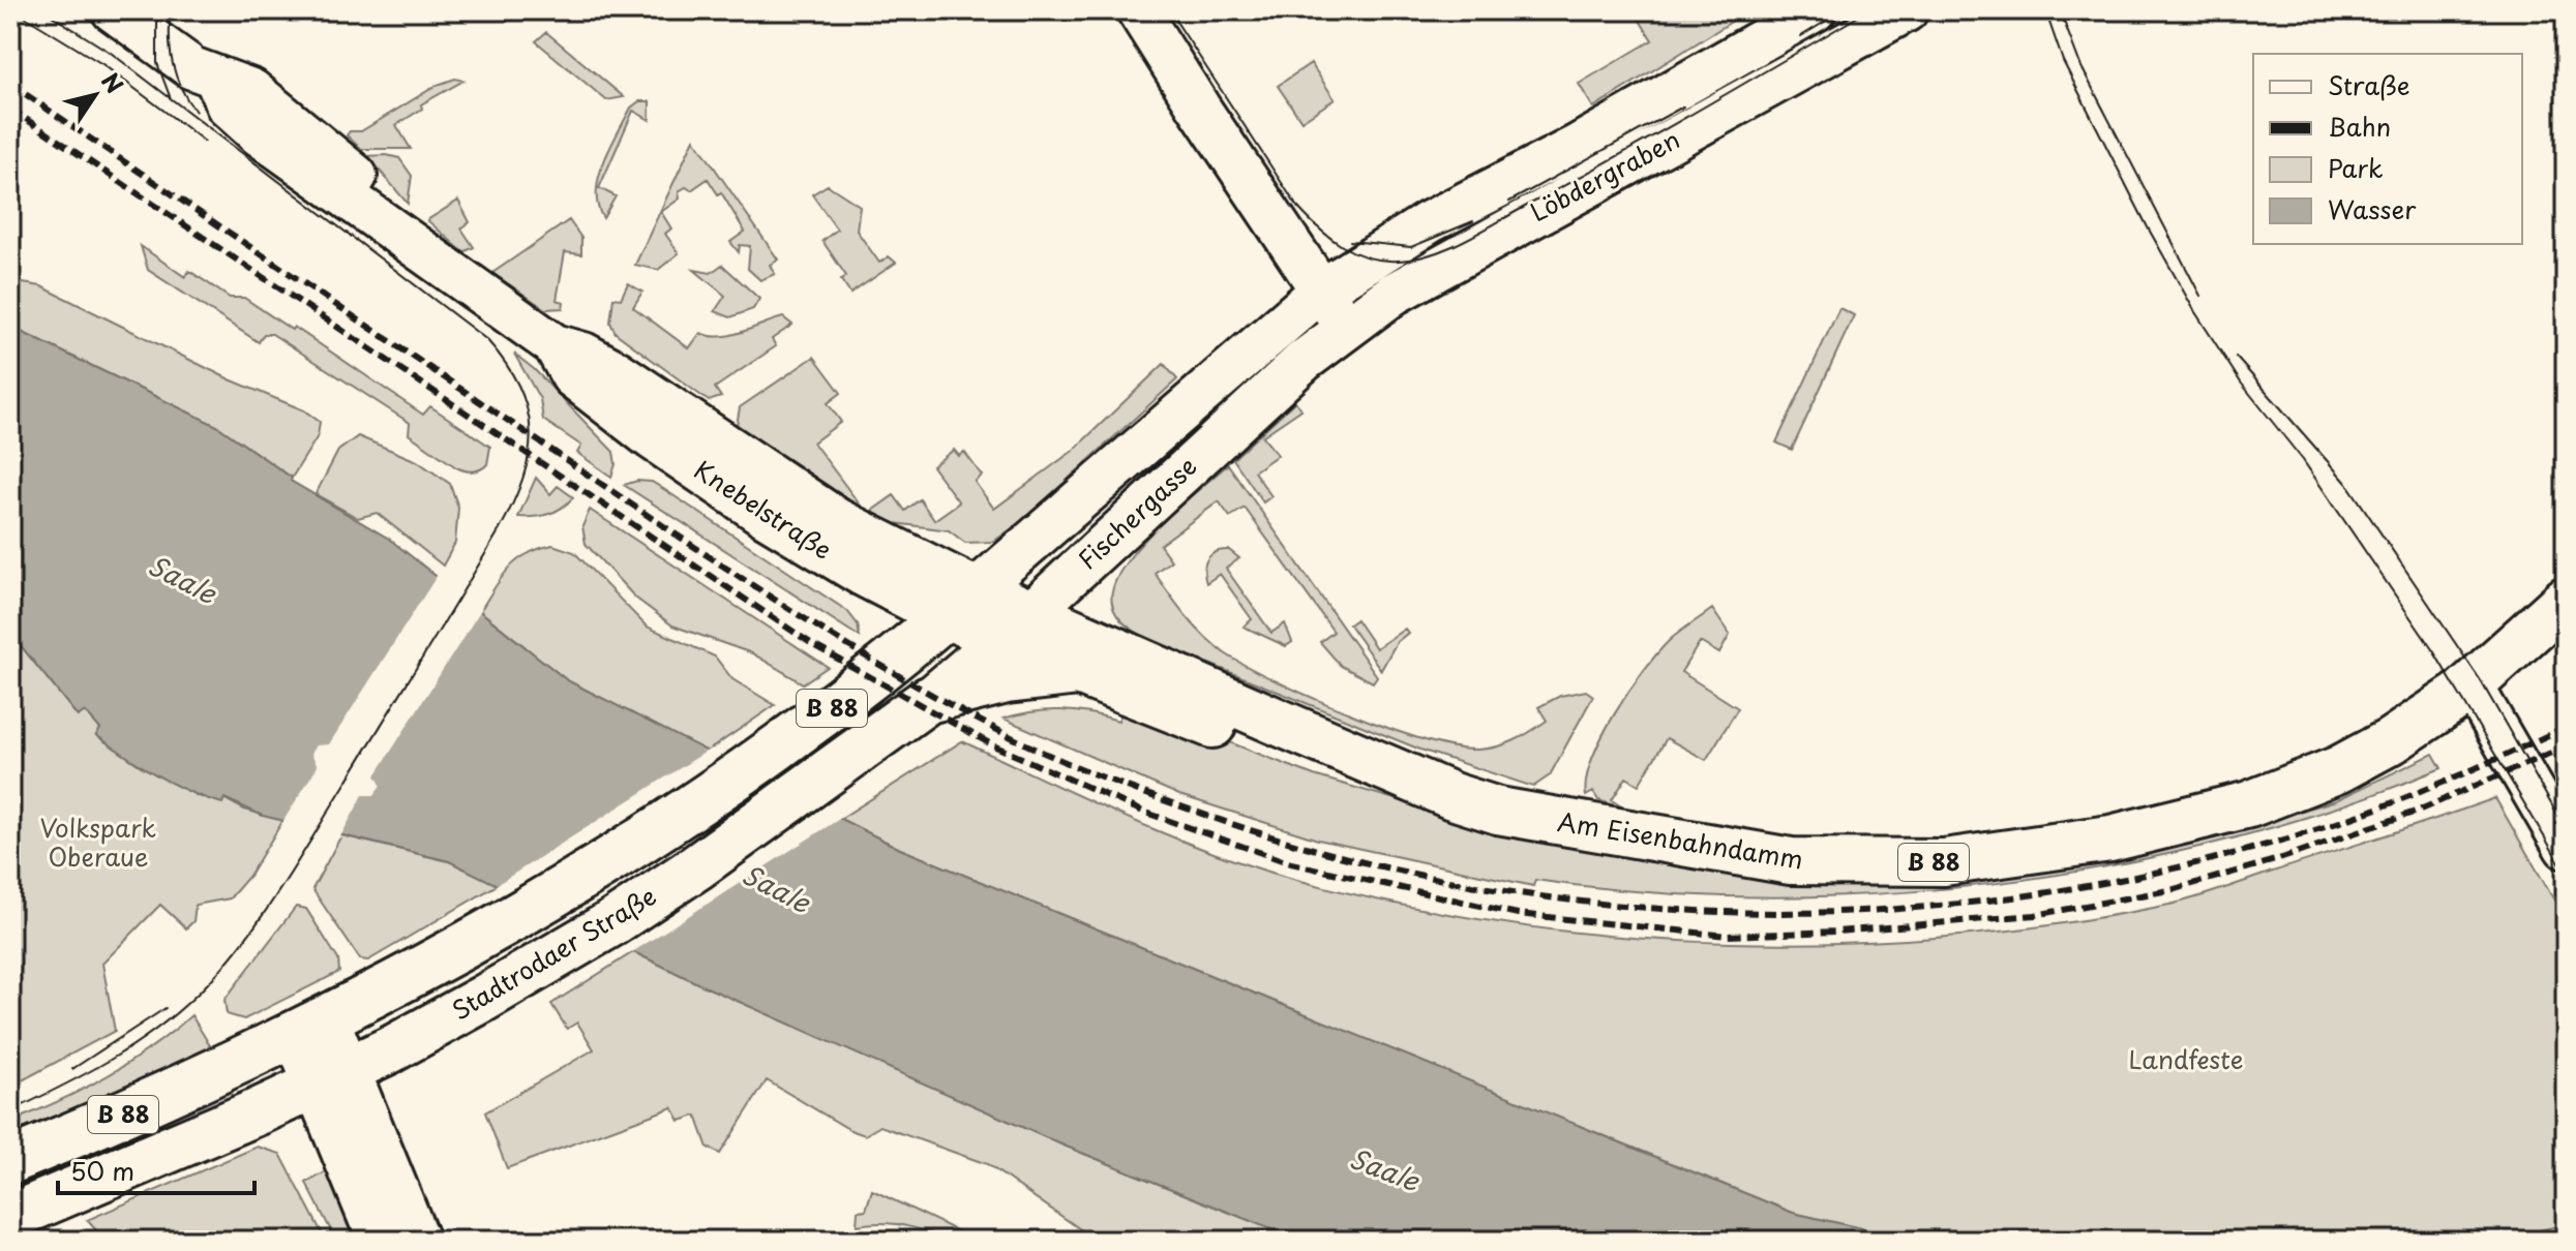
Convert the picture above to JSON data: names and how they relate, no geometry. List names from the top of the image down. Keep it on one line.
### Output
{"streets":{"main road":["Löbdergraben","Knebelstraße","Fischergasse","B 88","Am Eisenbahndamm","Stadtrodaer Straße"]},"crossings":[["Löbdergraben","Fischergasse"],["Knebelstraße","Fischergasse"],["Knebelstraße","Am Eisenbahndamm"],["Knebelstraße","Stadtrodaer Straße"],["Fischergasse","Am Eisenbahndamm"],["Fischergasse","Stadtrodaer Straße"],["B 88","Am Eisenbahndamm"],["Am Eisenbahndamm","Stadtrodaer Straße"]],"water":["Saale"],"parks":["Volkspark Oberaue","Landfeste"],"legend":["Straße","Bahn","Park","Wasser"],"scale_bar":"50 m","north":"top right"}
